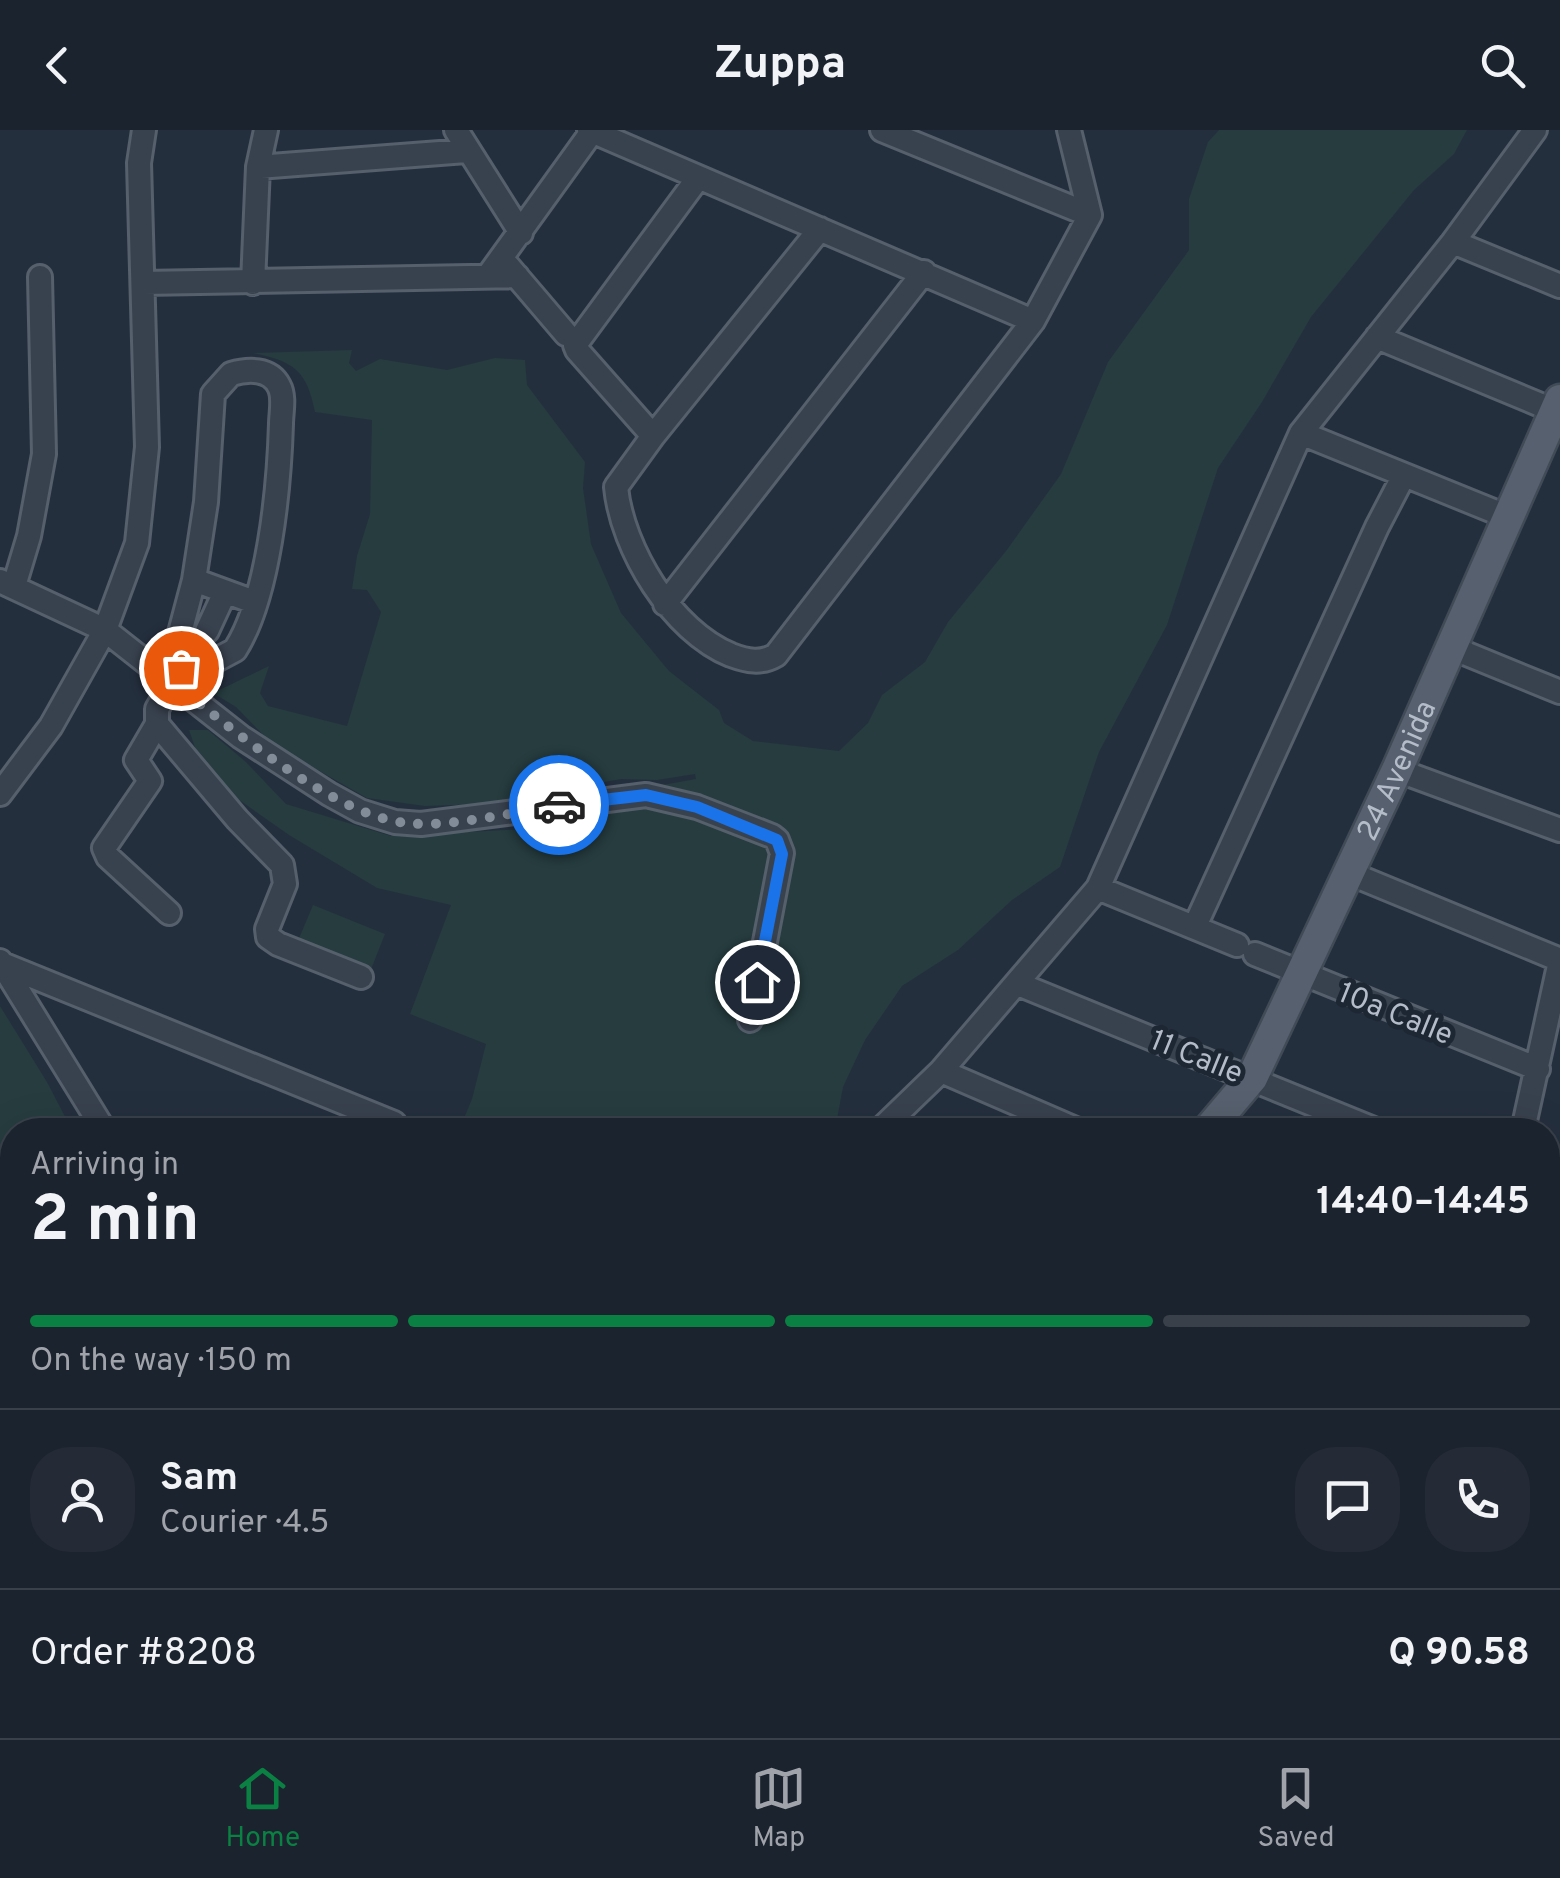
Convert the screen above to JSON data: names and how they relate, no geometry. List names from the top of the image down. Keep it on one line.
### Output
{"streets":{"main road":["24 Avenida"],"street":["10a Calle","11 Calle"]},"crossings":[["24 Avenida","10a Calle"],["24 Avenida","11 Calle"]],"page":{"header":"Zuppa","heading":["2 min","Arriving in","14:40–14:45"],"panel":["Sam","Courier · 4.5","Order #8208","Q 90.58"],"bar":"On the way · 150 m","tabs":["Home","Map","Saved"]}}
